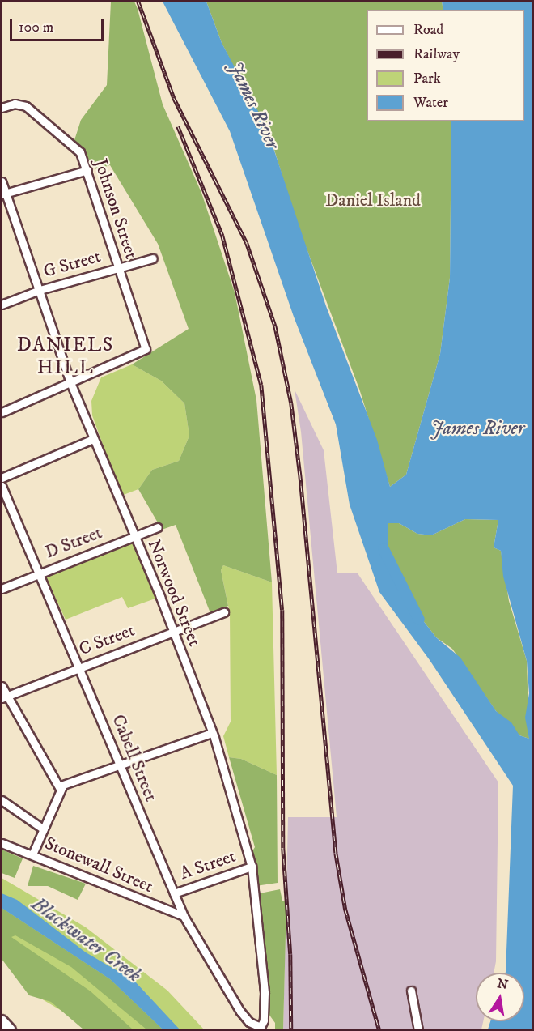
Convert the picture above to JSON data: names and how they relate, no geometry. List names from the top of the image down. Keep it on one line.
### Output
{"streets":{"street":["Johnson Street","G Street","D Street","Norwood Street","C Street","Cabell Street","Stonewall Street","A Street"]},"crossings":[["Johnson Street","G Street"],["Johnson Street","Norwood Street"],["G Street","Norwood Street"],["D Street","Norwood Street"],["D Street","Cabell Street"],["Norwood Street","C Street"],["Norwood Street","Cabell Street"],["Norwood Street","A Street"],["C Street","Cabell Street"],["Cabell Street","Stonewall Street"],["Cabell Street","A Street"]],"districts":["DANIELS HILL"],"water":["James River","Blackwater Creek"],"parks":["Daniel Island"],"legend":["Road","Railway","Park","Water"],"scale_bar":"100 m","north":"top"}
